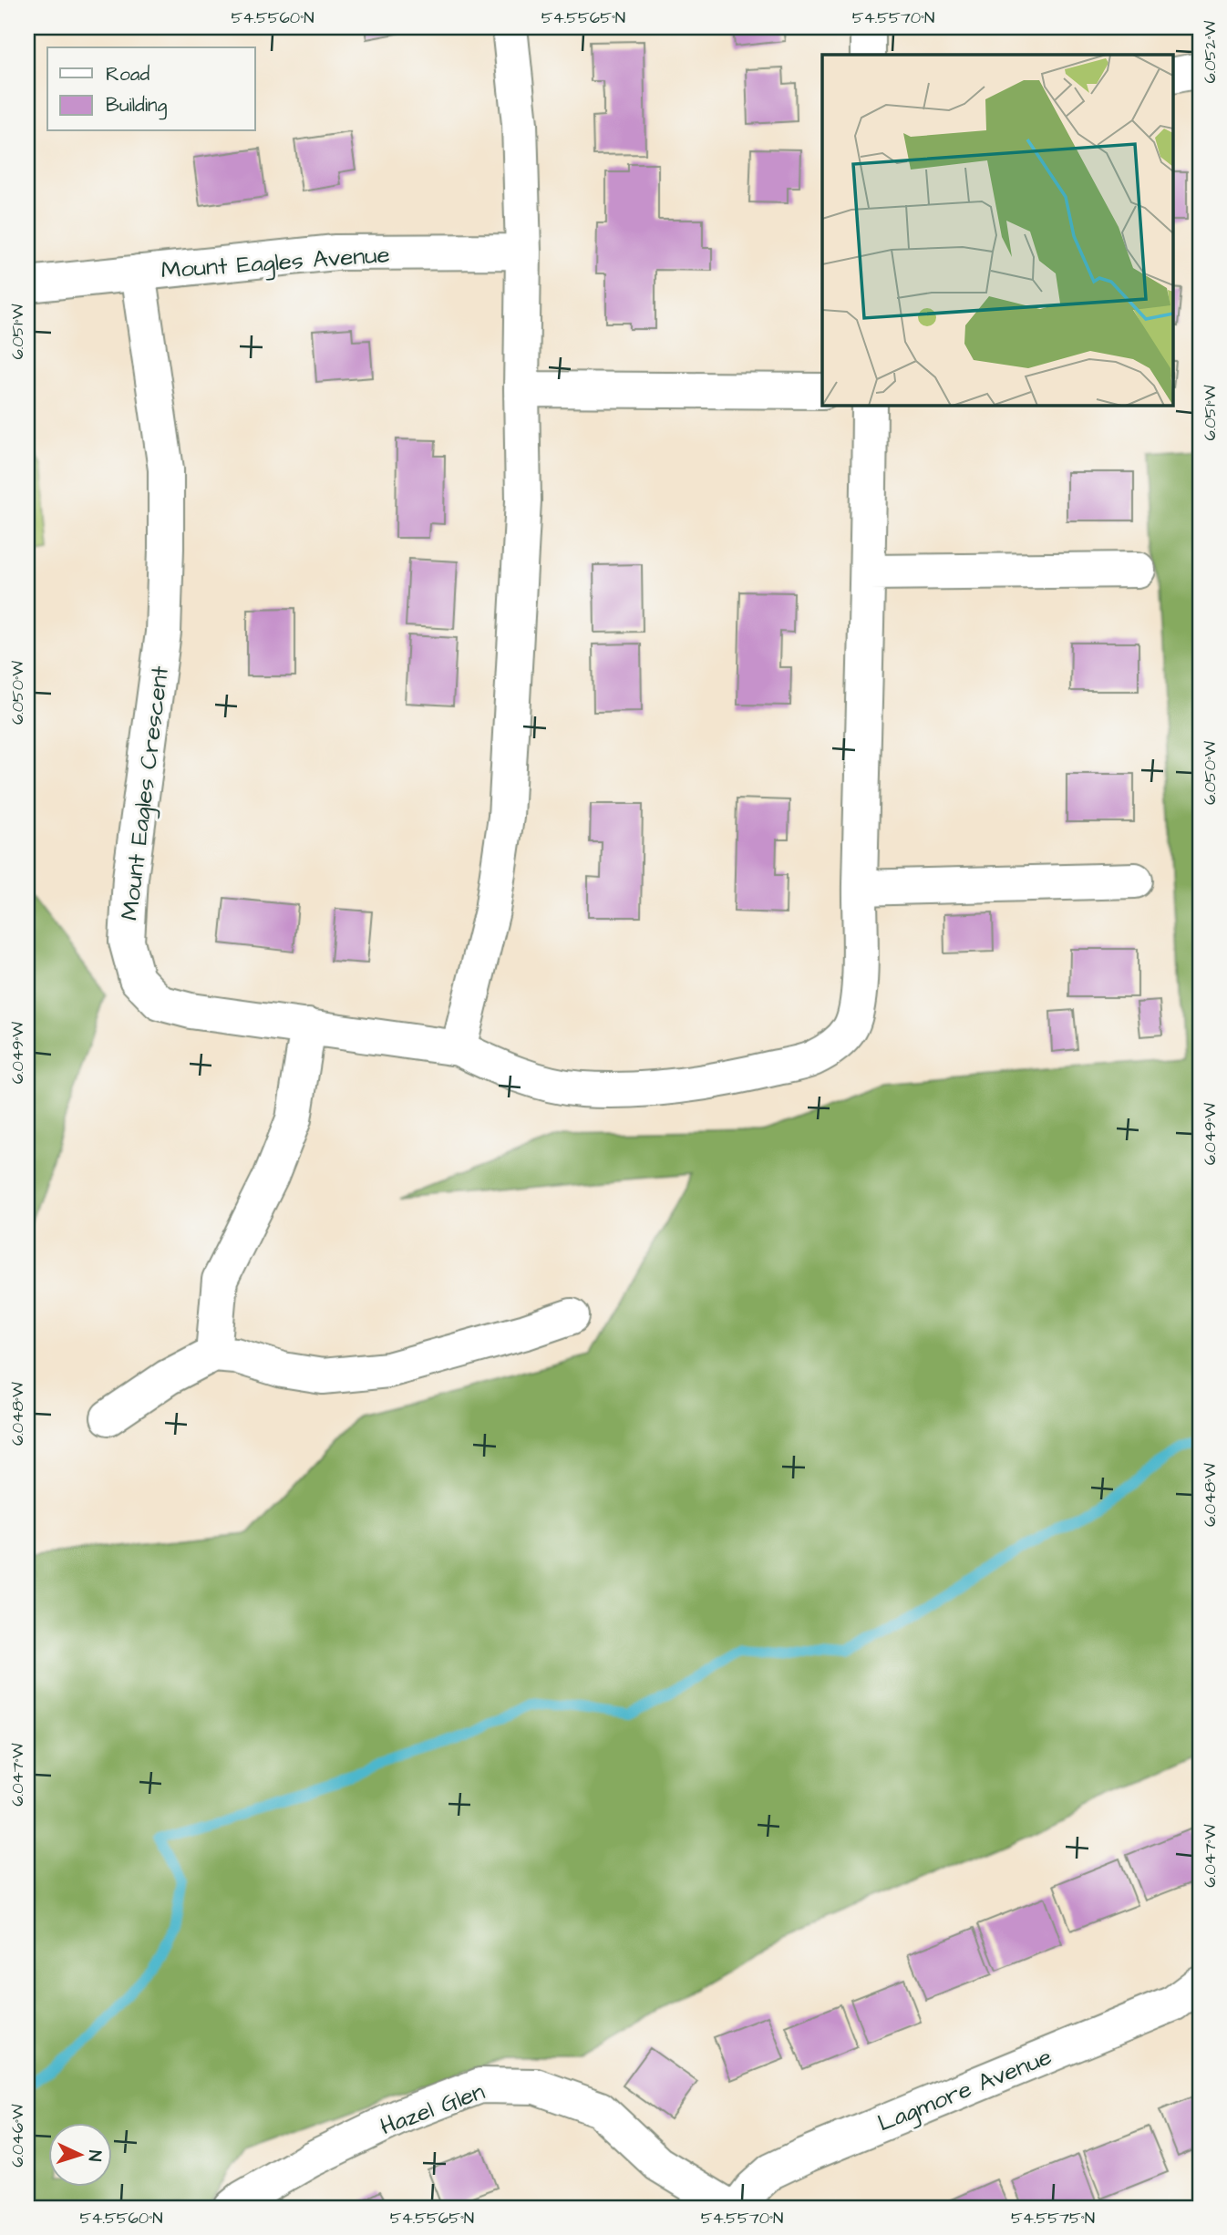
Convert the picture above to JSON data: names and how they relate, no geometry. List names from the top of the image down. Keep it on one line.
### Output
{"streets":{"street":["Mount Eagles Avenue","Mount Eagles Crescent","Lagmore Avenue","Hazel Glen"]},"crossings":[["Mount Eagles Avenue","Mount Eagles Crescent"]],"legend":["Road","Building"],"north":"right","coordinates":["54.5560°N","54.5565°N","54.5570°N","6.052°W","6.051°W","6.050°W","6.049°W","6.048°W","6.047°W","6.046°W","54.5575°N"]}
